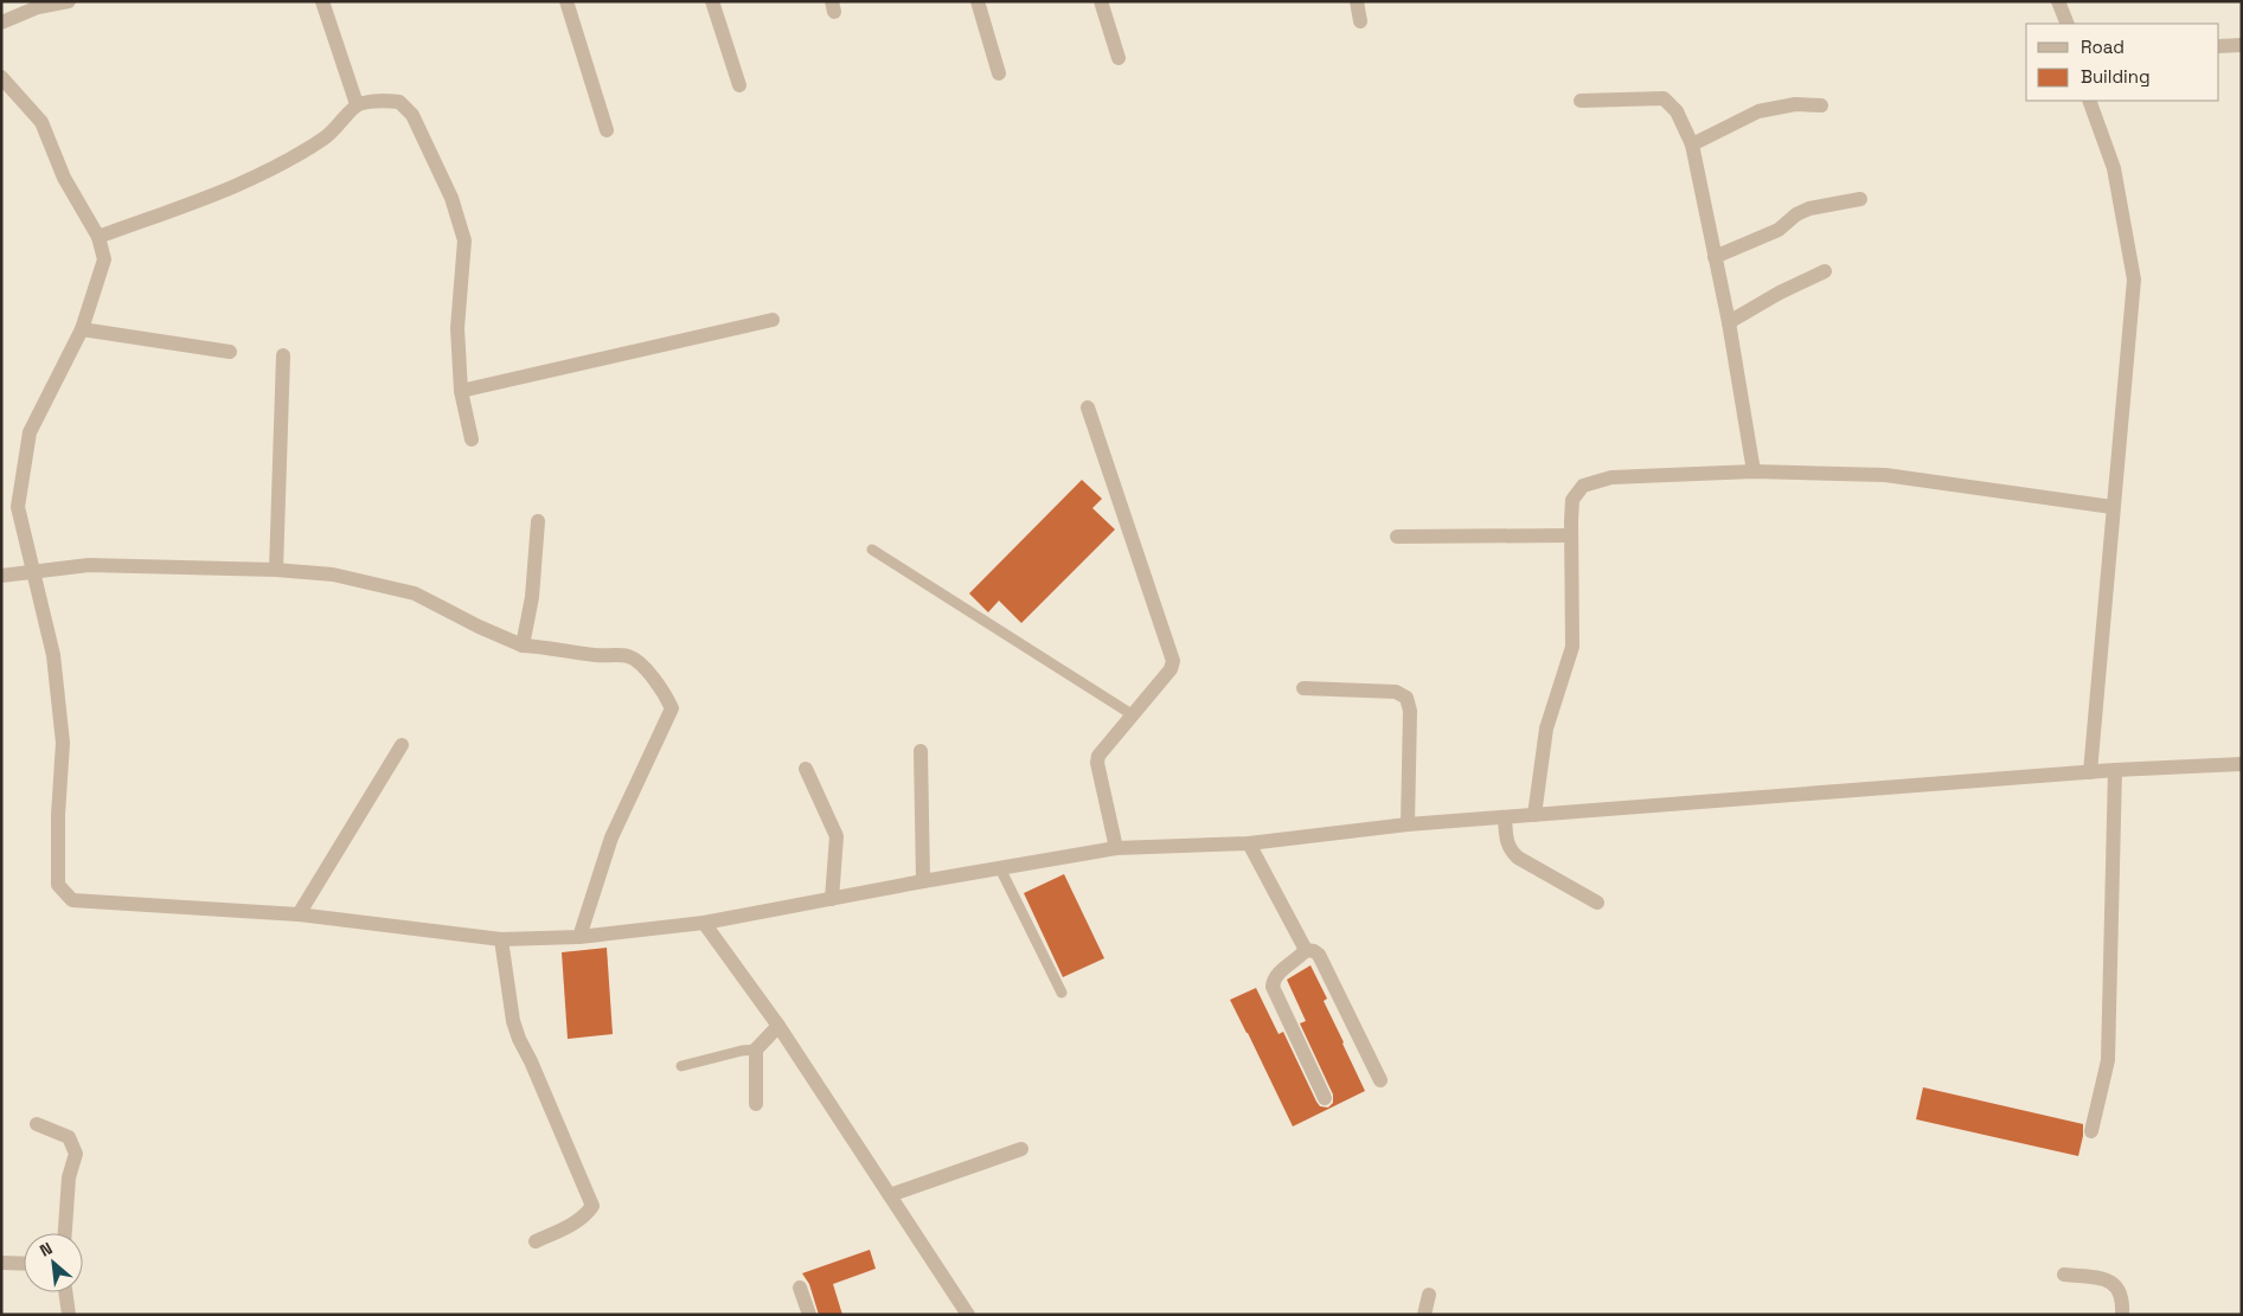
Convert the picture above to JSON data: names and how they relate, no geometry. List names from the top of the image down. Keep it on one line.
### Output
{"legend":["Road","Building"],"north":"top left"}
